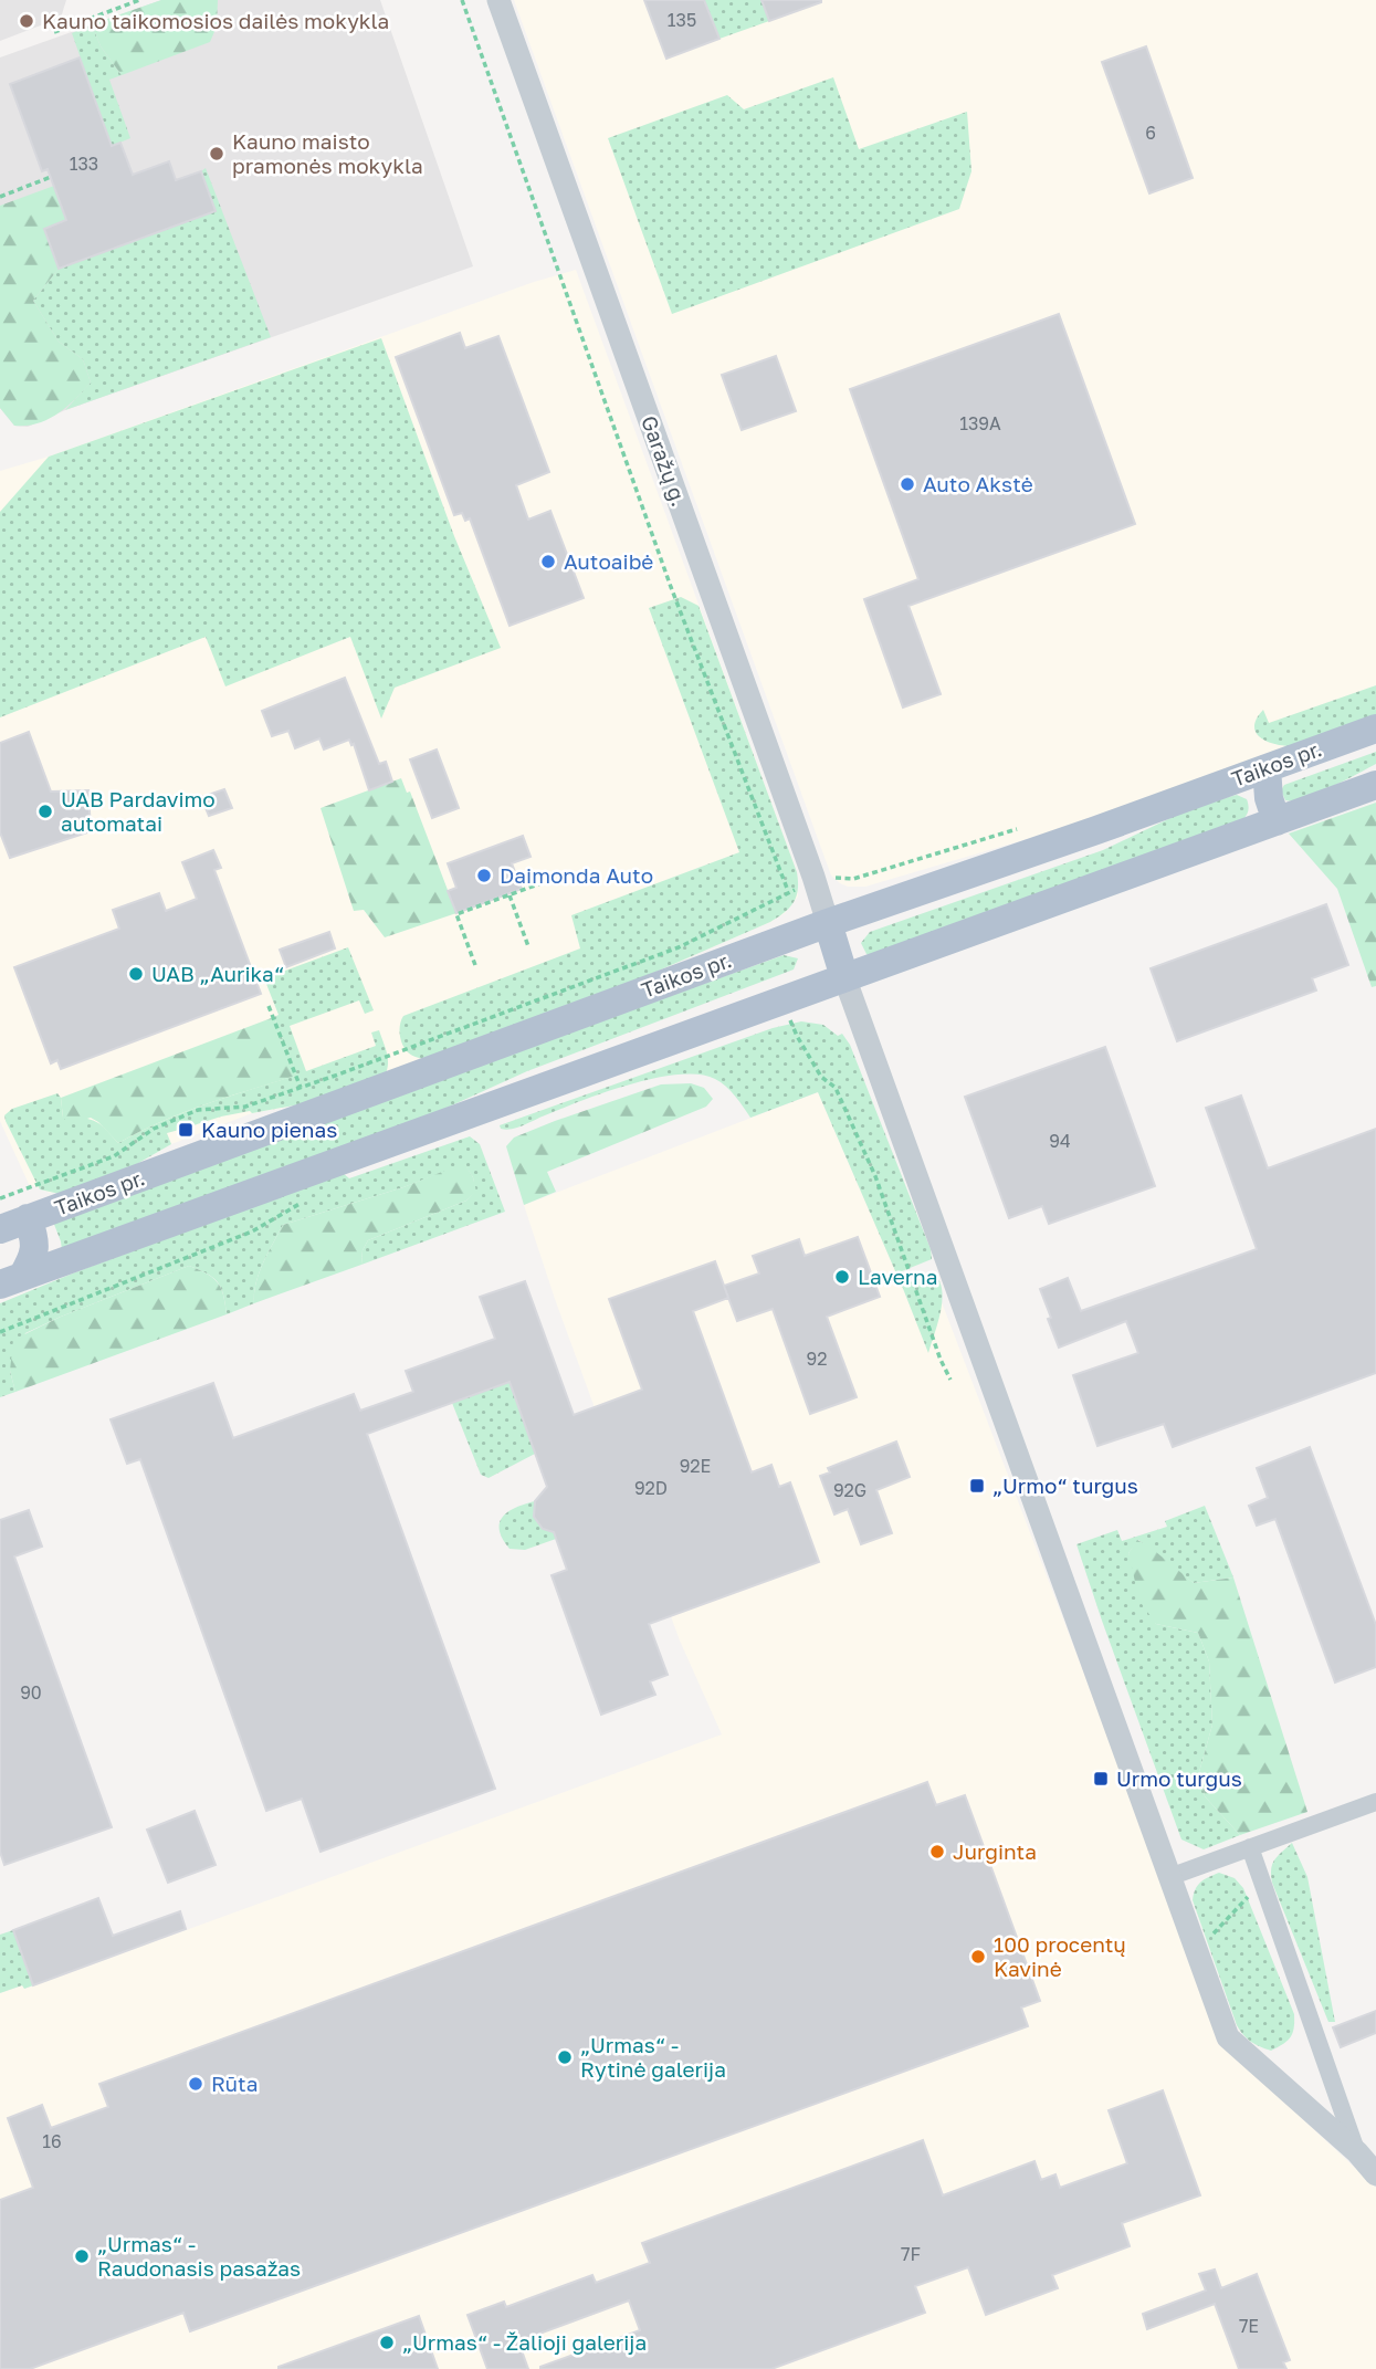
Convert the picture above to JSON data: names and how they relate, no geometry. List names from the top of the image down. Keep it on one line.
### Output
{"streets":{"main road":["Taikos pr."],"street":["Garažų g."]},"crossings":[["Garažų g.","Taikos pr."]],"places":{"other":["Kauno taikomosios dailės mokykla","Kauno maisto pramonės mokykla","Auto Akstė","Autoaibė","UAB Pardavimo automatai","Daimonda Auto","UAB „Aurika“","Laverna","Jurginta","100 procentų Kavinė","„Urmas“ - Rytinė galerija","Rūta","„Urmas“ - Raudonasis pasažas","„Urmas“ - Žalioji galerija"],"transit":["Kauno pienas","„Urmo“ turgus","Urmo turgus"]},"house_numbers":["135","6","133","139A","94","92","92E","92D","92G","90","16","7F","7E"]}
